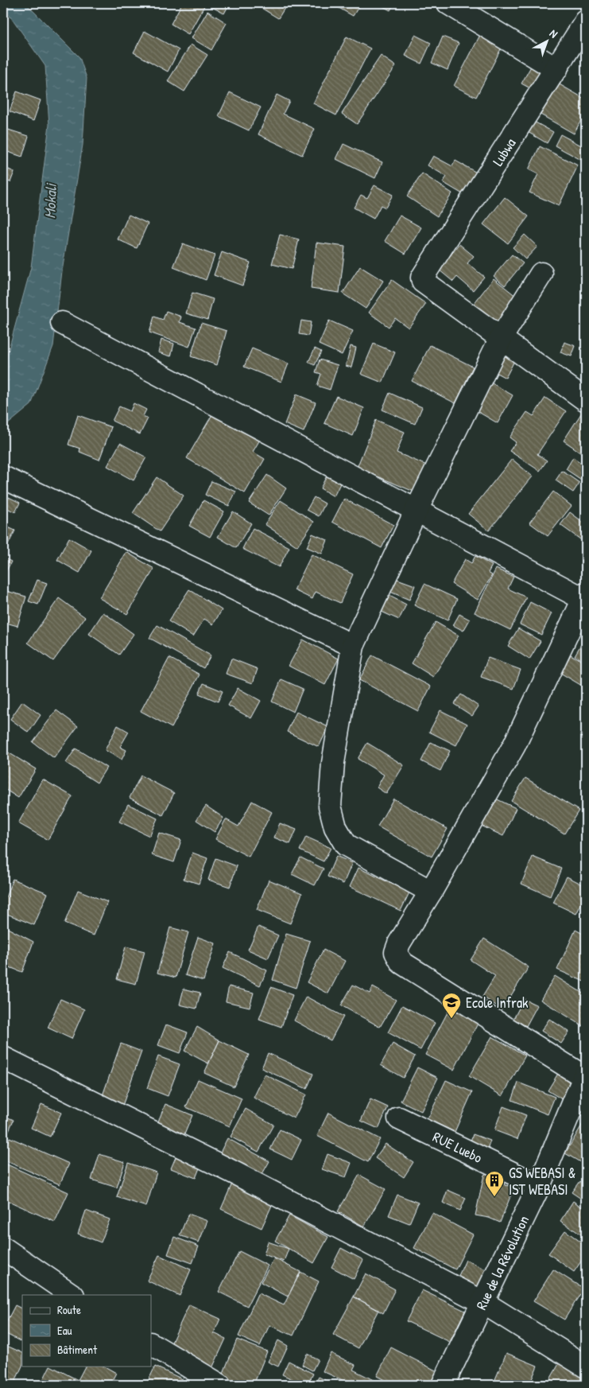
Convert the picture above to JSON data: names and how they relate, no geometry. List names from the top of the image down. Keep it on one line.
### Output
{"streets":{"street":["Lubwa","RUE Luebo","Rue de la Révolution"]},"crossings":[["RUE Luebo","Rue de la Révolution"]],"water":["Mokali"],"places":{"school or university":["Ecole Infrak"],"building":["GS WEBASI & IST WEBASI"]},"legend":["Route","Eau","Bâtiment"],"north":"top right"}
